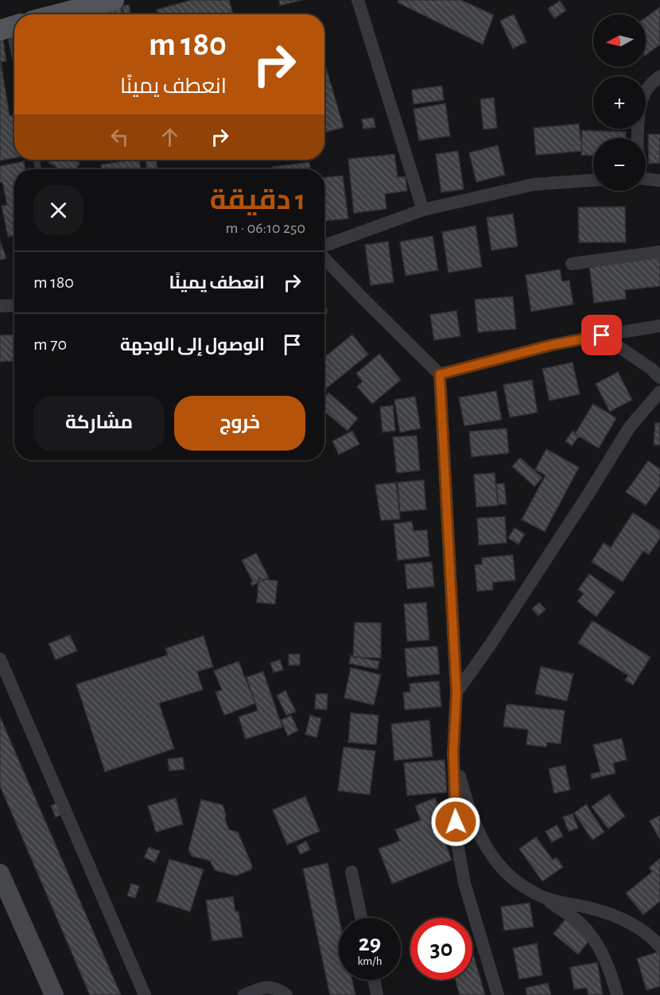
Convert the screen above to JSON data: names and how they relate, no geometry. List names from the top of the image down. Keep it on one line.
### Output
{"north":"left","page":{"map_buttons":["+","−"],"turn":["180 m","انعطف يمينًا"],"heading":["1 دقيقة","250 m · 06:10"],"list":[{"name":"انعطف يمينًا","value":"180 m"},{"name":"الوصول إلى الوجهة","value":"70 m"}],"buttons":["خروج","مشاركة"],"speed":"29 km/h","limit":"30"}}
